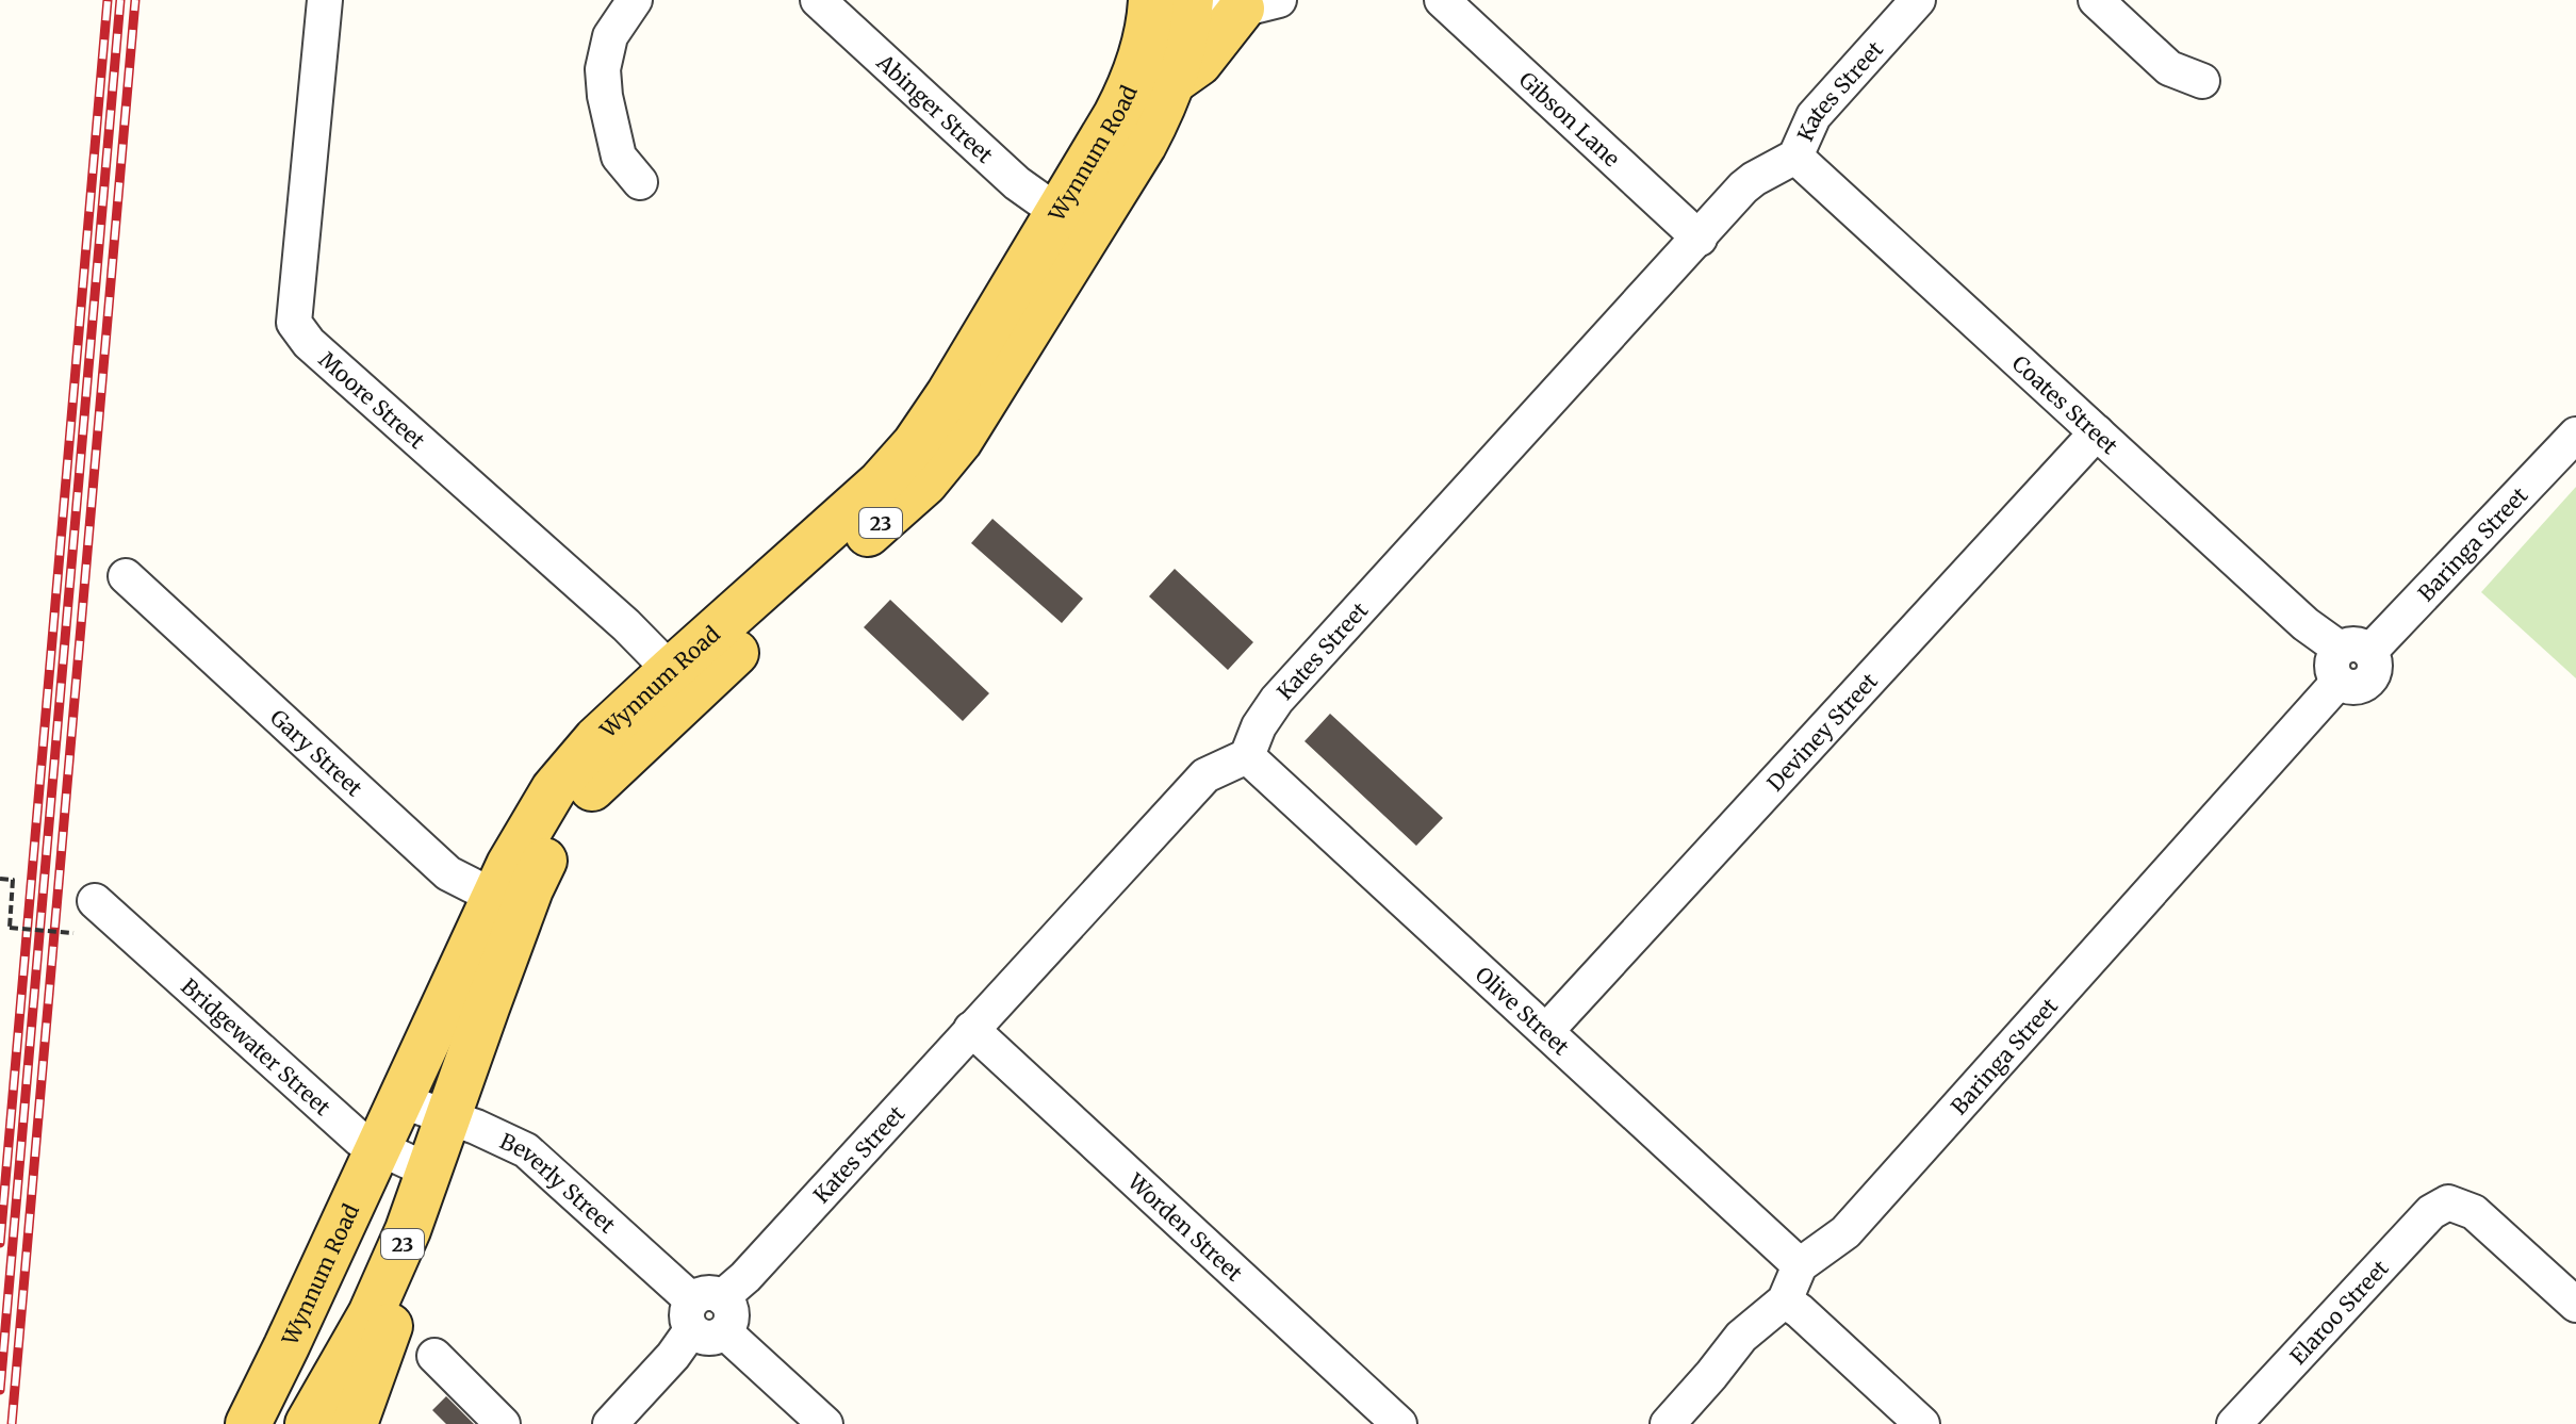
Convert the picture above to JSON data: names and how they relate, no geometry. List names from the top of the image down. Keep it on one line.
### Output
{"streets":{"main road":["Wynnum Road","23"],"street":["Kates Street","Abinger Street","Gibson Lane","Moore Street","Coates Street","Baringa Street","Deviney Street","Gary Street","Olive Street","Bridgewater Street","Beverly Street","Worden Street","Elaroo Street"]},"crossings":[["Kates Street","Gibson Lane"],["Kates Street","Coates Street"],["Kates Street","Olive Street"],["Kates Street","Beverly Street"],["Kates Street","Worden Street"],["Abinger Street","Wynnum Road"],["Wynnum Road","Moore Street"],["Wynnum Road","Gary Street"],["Wynnum Road","Bridgewater Street"],["Wynnum Road","Beverly Street"],["Coates Street","Baringa Street"],["Coates Street","Deviney Street"],["Baringa Street","Olive Street"],["Deviney Street","Olive Street"]]}
